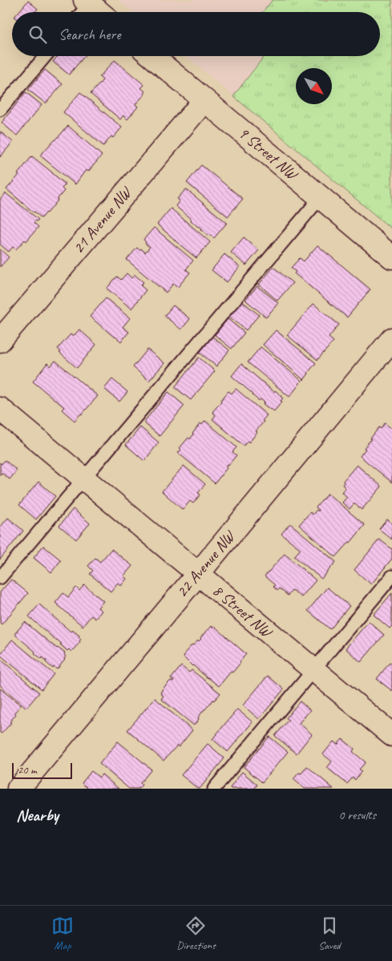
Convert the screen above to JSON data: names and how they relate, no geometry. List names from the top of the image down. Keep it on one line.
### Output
{"streets":{"street":["9 Street NW","21 Avenue NW","22 Avenue NW","8 Street NW"]},"crossings":[["9 Street NW","21 Avenue NW"],["22 Avenue NW","8 Street NW"]],"scale_bar":"20 m","north":"bottom right","page":{"search":"Search here","scale":"20 m","heading":["Nearby","0 results"],"nav":["Map","Directions","Saved"]}}
